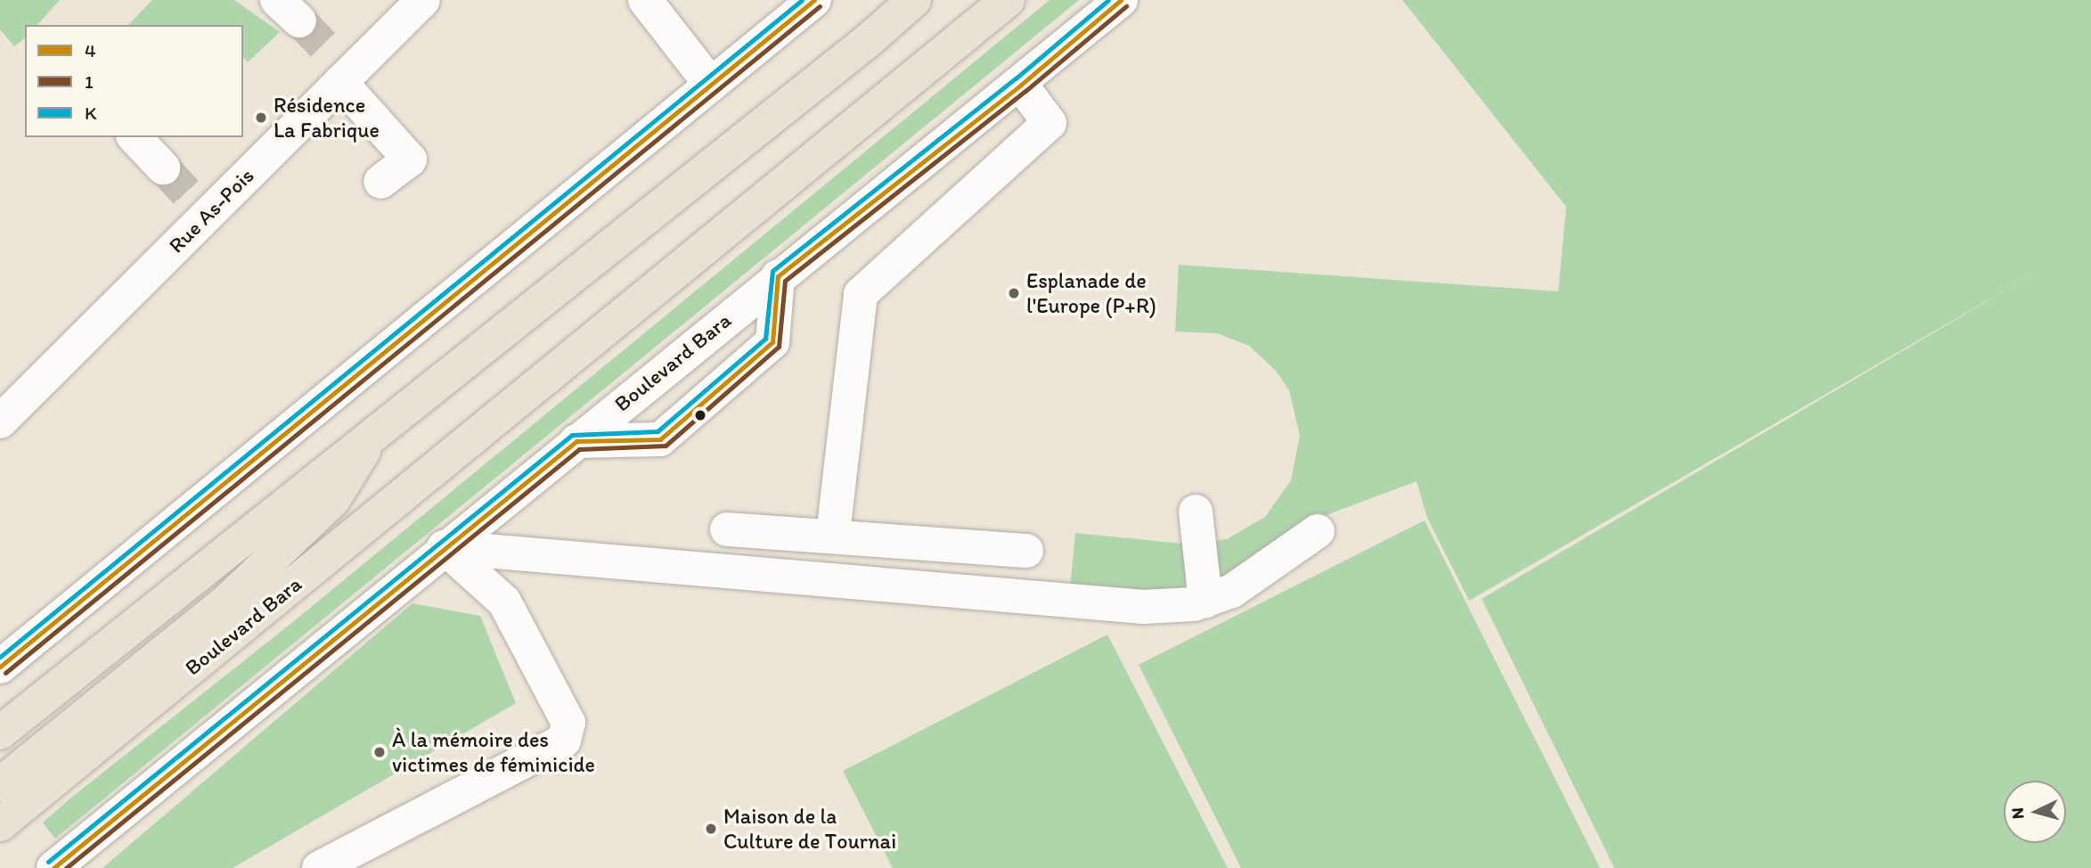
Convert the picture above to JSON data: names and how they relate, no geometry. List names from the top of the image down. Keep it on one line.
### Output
{"streets":{"main road":["Boulevard Bara"],"street":["Rue As-Pois"]},"places":["Résidence La Fabrique","Esplanade de l'Europe (P+R)","À la mémoire des victimes de féminicide","Maison de la Culture de Tournai"],"lines":["transit line 4","transit line K","transit line 1"],"legend":["4","1","K"],"north":"left"}
